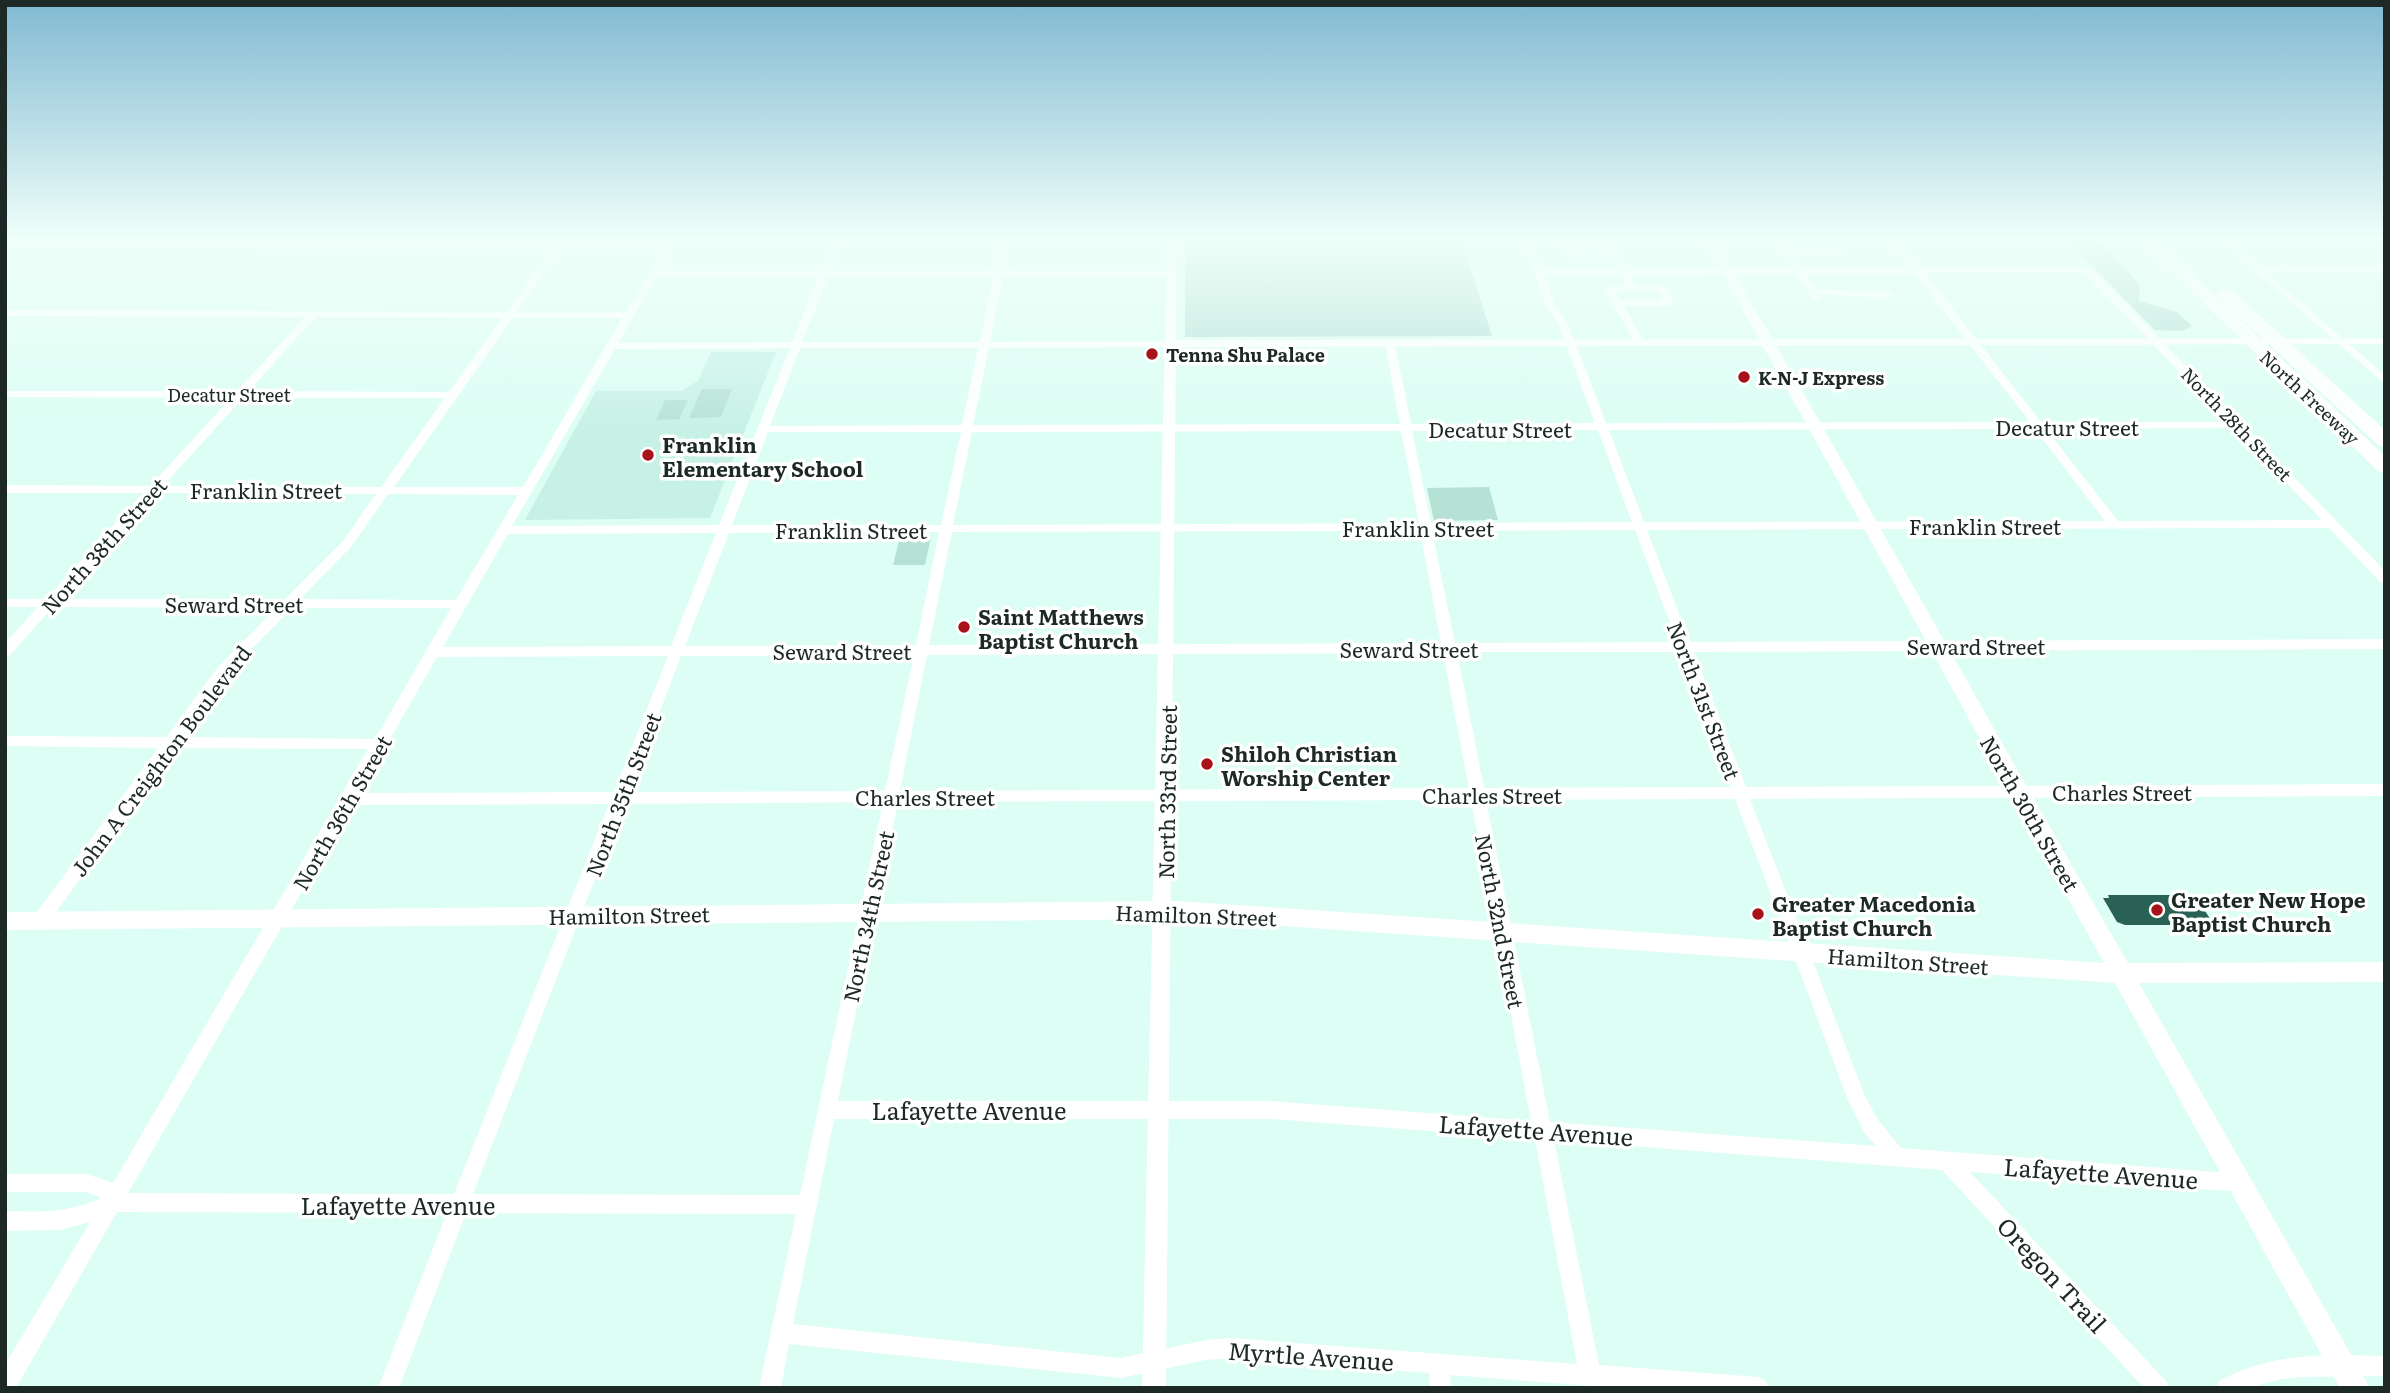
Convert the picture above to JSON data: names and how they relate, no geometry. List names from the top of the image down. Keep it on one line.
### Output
{"streets":{"highway":["North Freeway"],"main road":["North 30th Street","Hamilton Street"],"street":["Decatur Street","North 28th Street","Franklin Street","North 38th Street","Seward Street","North 31st Street","John A Creighton Boulevard","Charles Street","North 33rd Street","North 35th Street","North 36th Street","North 34th Street","North 32nd Street","Lafayette Avenue","Oregon Trail","Myrtle Avenue"]},"crossings":[["Decatur Street","North 28th Street"],["Decatur Street","North 38th Street"],["Decatur Street","North 31st Street"],["Decatur Street","John A Creighton Boulevard"],["Decatur Street","North 33rd Street"],["Decatur Street","North 35th Street"],["Decatur Street","North 30th Street"],["Decatur Street","North 34th Street"],["Decatur Street","North 32nd Street"],["North 28th Street","Franklin Street"],["Franklin Street","North 38th Street"],["Franklin Street","North 31st Street"],["Franklin Street","John A Creighton Boulevard"],["Franklin Street","North 33rd Street"],["Franklin Street","North 35th Street"],["Franklin Street","North 36th Street"],["Franklin Street","North 30th Street"],["Franklin Street","North 34th Street"],["Franklin Street","North 32nd Street"],["North 38th Street","Seward Street"],["Seward Street","North 31st Street"],["Seward Street","John A Creighton Boulevard"],["Seward Street","North 33rd Street"],["Seward Street","North 35th Street"],["Seward Street","North 36th Street"],["Seward Street","North 30th Street"],["Seward Street","North 34th Street"],["Seward Street","North 32nd Street"],["North 31st Street","Charles Street"],["North 31st Street","Hamilton Street"],["North 31st Street","Lafayette Avenue"],["John A Creighton Boulevard","Hamilton Street"],["Charles Street","North 33rd Street"],["Charles Street","North 35th Street"],["Charles Street","North 36th Street"],["Charles Street","North 30th Street"],["Charles Street","North 34th Street"],["Charles Street","North 32nd Street"],["North 33rd Street","Hamilton Street"],["North 33rd Street","Lafayette Avenue"],["North 33rd Street","Myrtle Avenue"],["North 35th Street","Hamilton Street"],["North 35th Street","Lafayette Avenue"],["North 36th Street","Hamilton Street"],["North 36th Street","Lafayette Avenue"],["North 30th Street","Hamilton Street"],["North 30th Street","Lafayette Avenue"],["Hamilton Street","North 34th Street"],["Hamilton Street","North 32nd Street"],["North 34th Street","Lafayette Avenue"],["North 34th Street","Myrtle Avenue"],["North 32nd Street","Lafayette Avenue"],["North 32nd Street","Myrtle Avenue"],["Lafayette Avenue","Oregon Trail"]],"places":["Tenna Shu Palace","K-N-J Express","Franklin Elementary School","Saint Matthews Baptist Church","Shiloh Christian Worship Center","Greater New Hope Baptist Church","Greater Macedonia Baptist Church"]}
